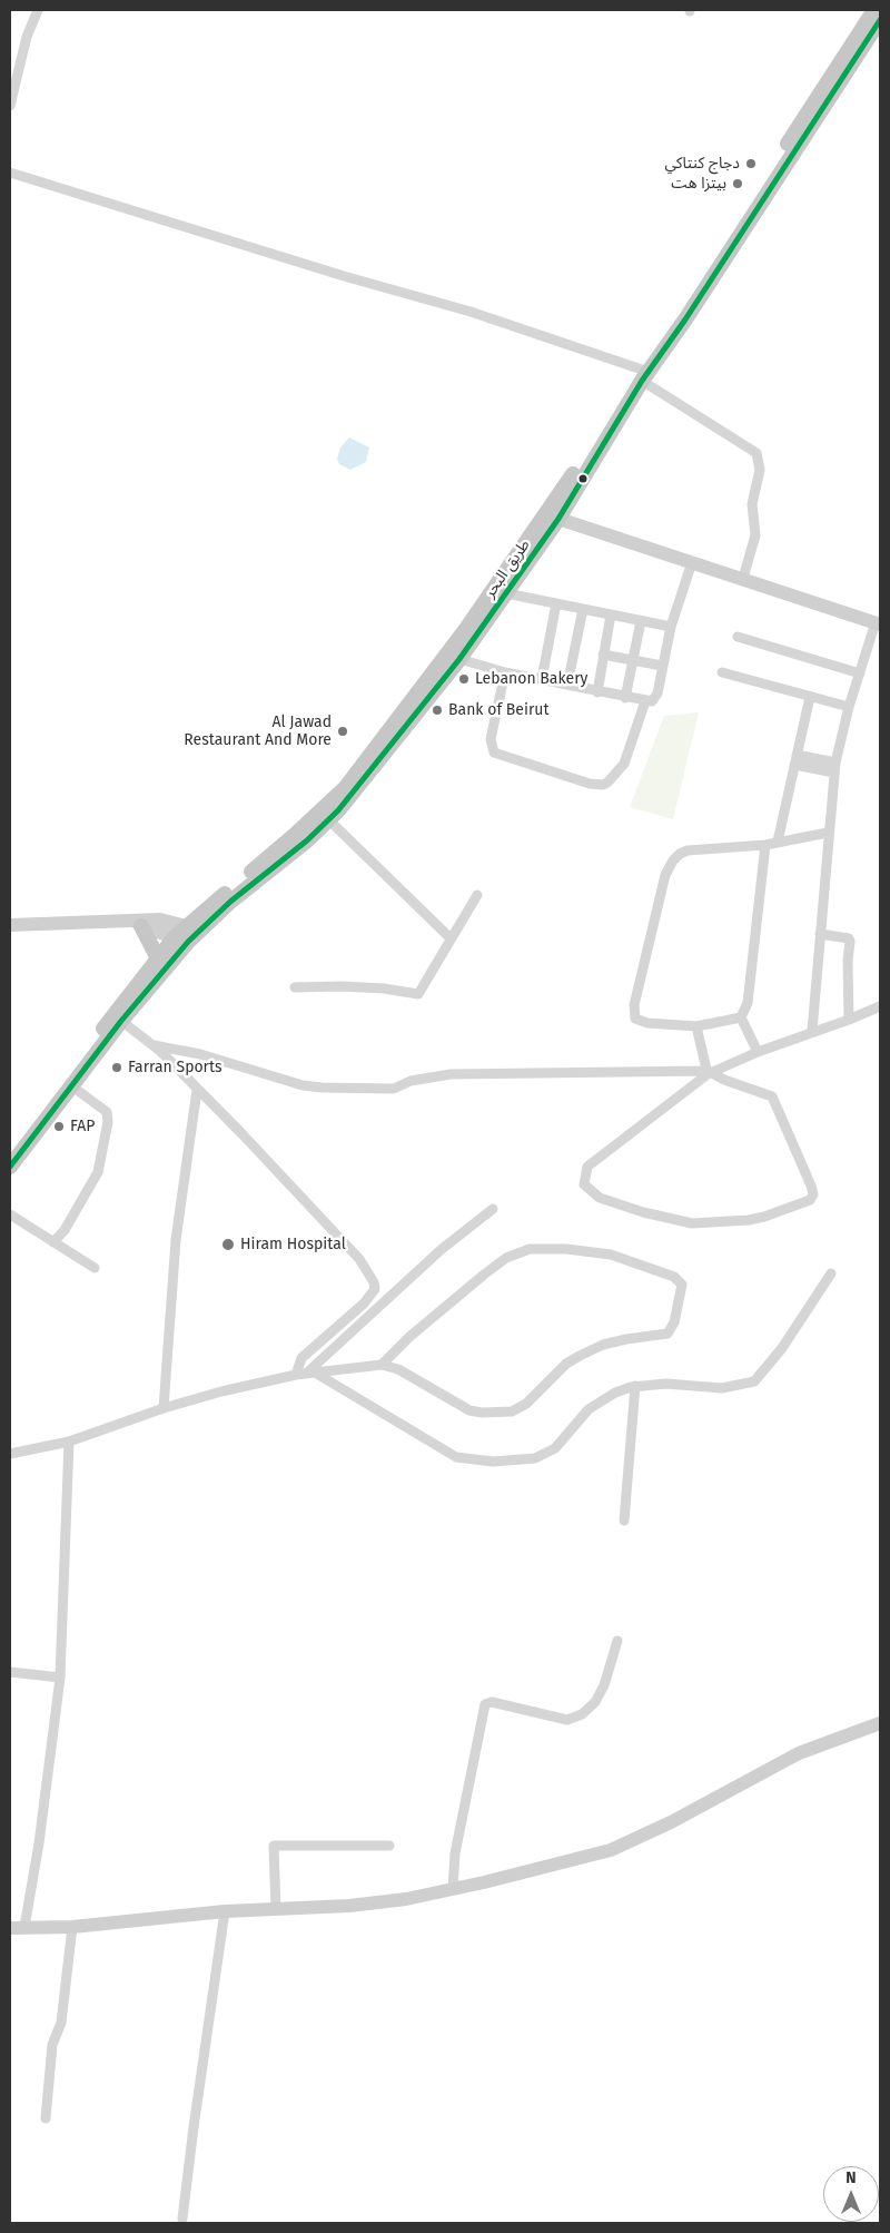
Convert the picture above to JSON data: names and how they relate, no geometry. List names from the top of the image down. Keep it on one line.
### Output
{"streets":{"highway":["طريق البحر"]},"places":["دجاج كنتاكي","بيتزا هت","Lebanon Bakery","Bank of Beirut","Al Jawad Restaurant And More","Farran Sports","FAP","Hiram Hospital"],"north":"top"}
